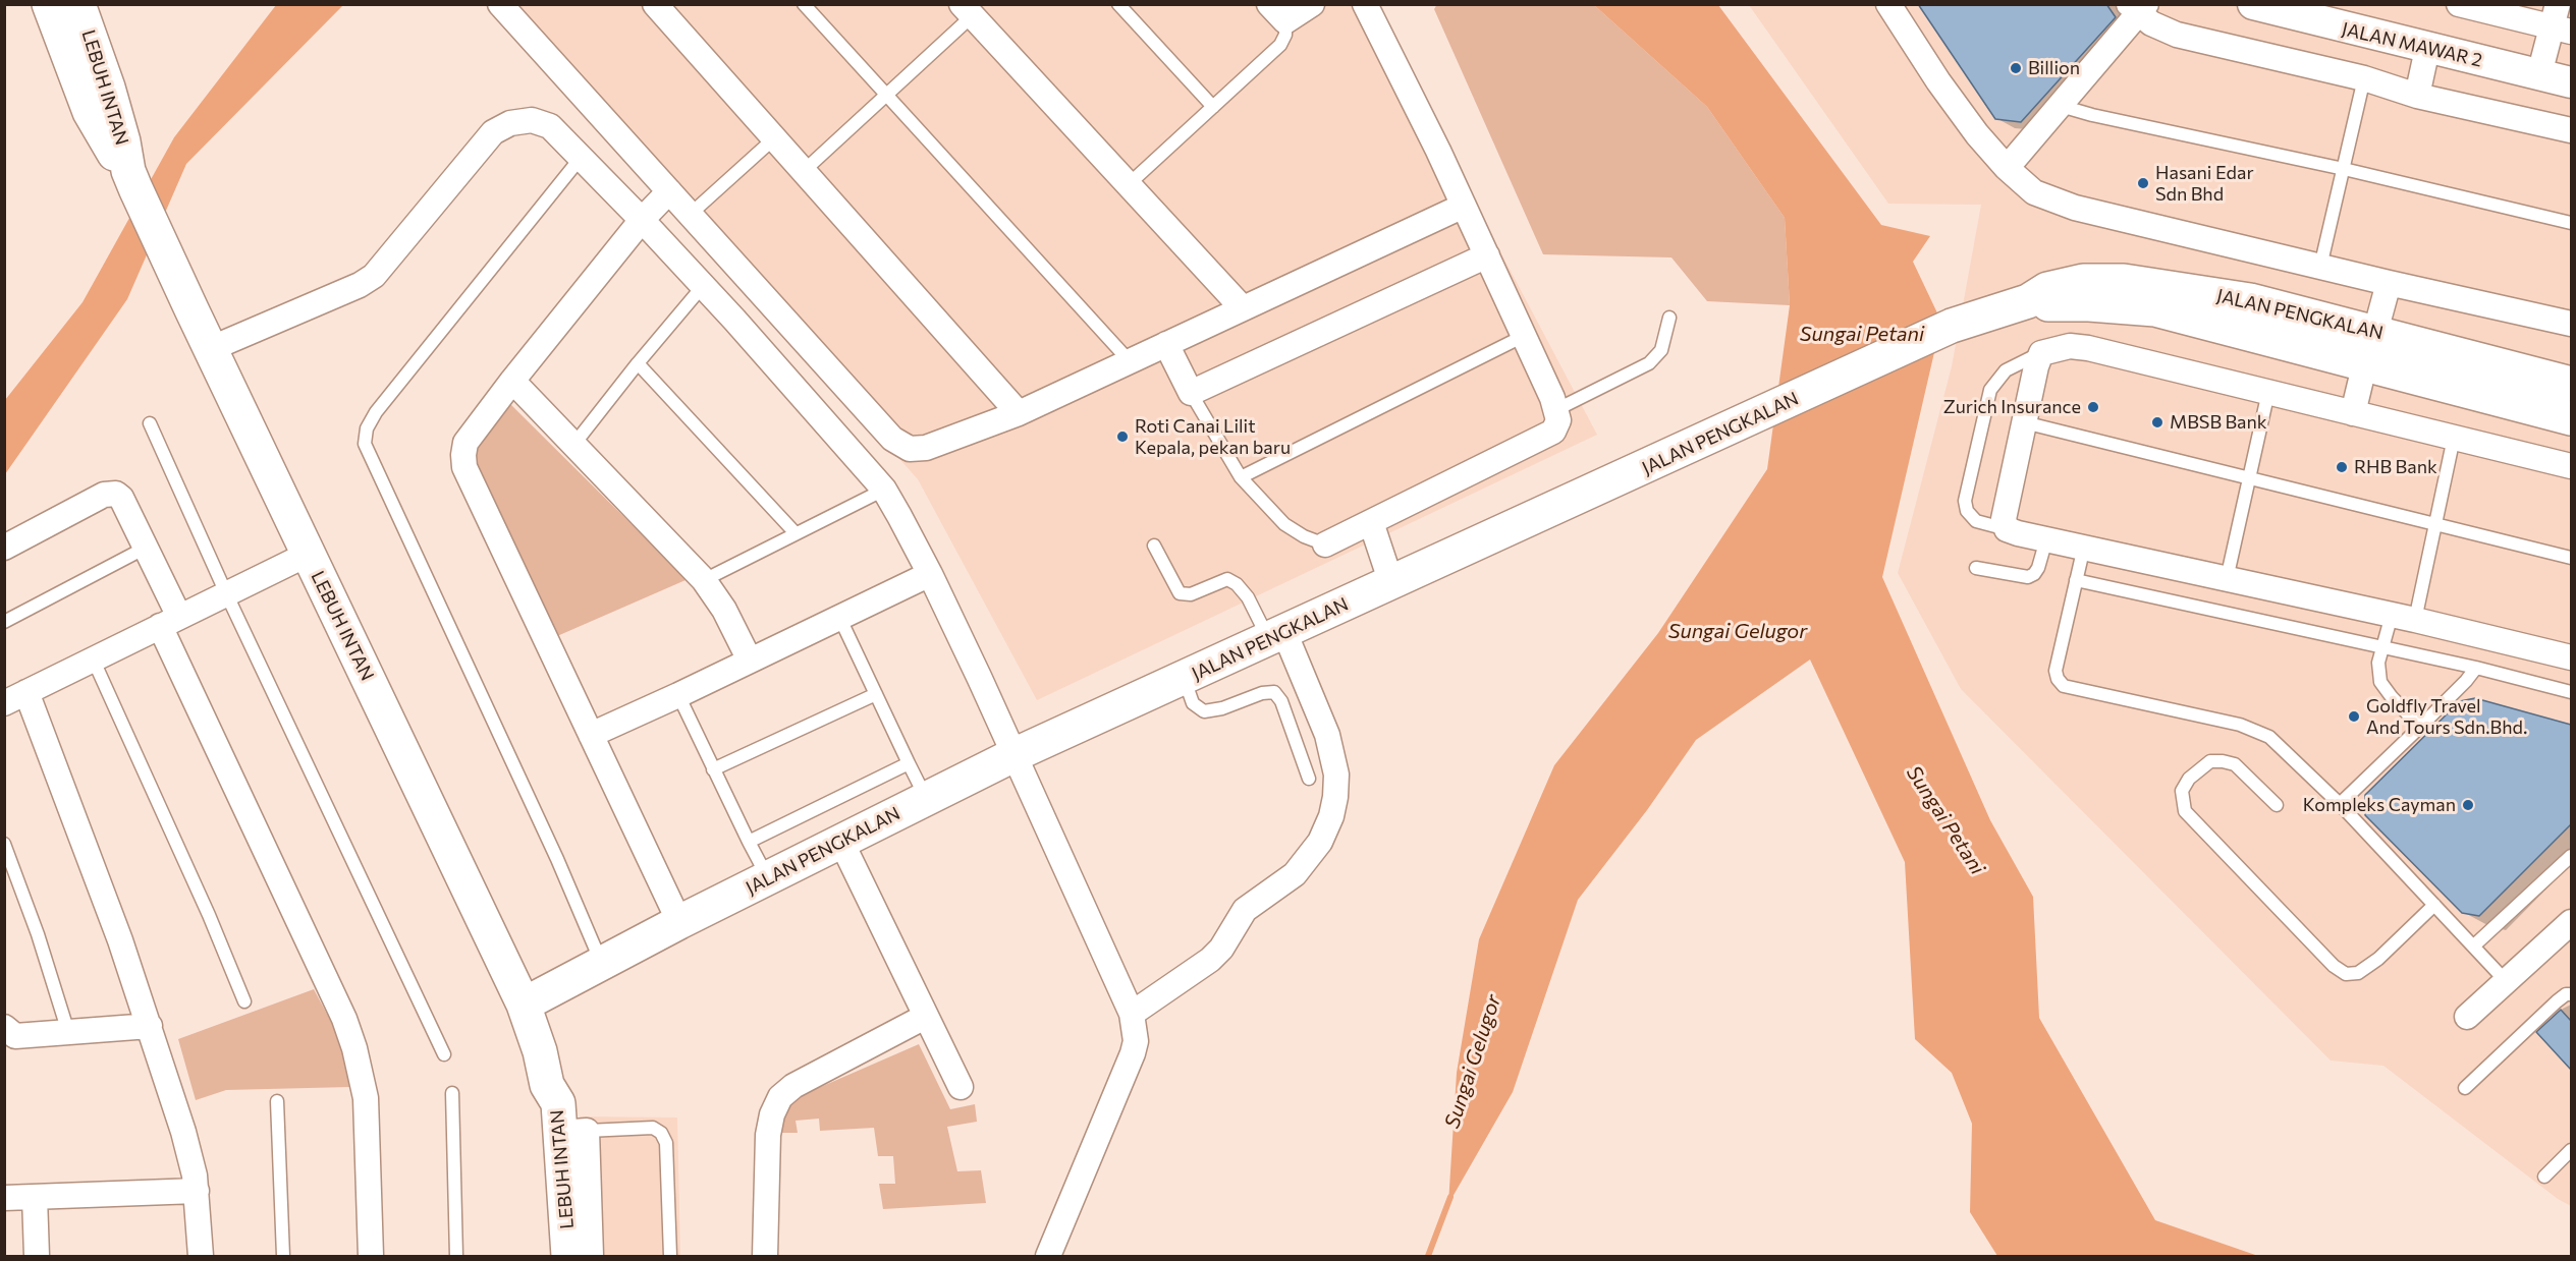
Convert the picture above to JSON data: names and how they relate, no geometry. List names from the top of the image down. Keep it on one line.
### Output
{"streets":{"main road":["LEBUH INTAN","JALAN PENGKALAN"],"street":["JALAN MAWAR 2"]},"crossings":[["LEBUH INTAN","JALAN PENGKALAN"]],"water":["Sungai Petani","Sungai Gelugor"],"places":["Billion","Hasani Edar Sdn Bhd","Zurich Insurance","MBSB Bank","Roti Canai Lilit Kepala, pekan baru","RHB Bank","Goldfly Travel And Tours Sdn.Bhd.","Kompleks Cayman"]}
